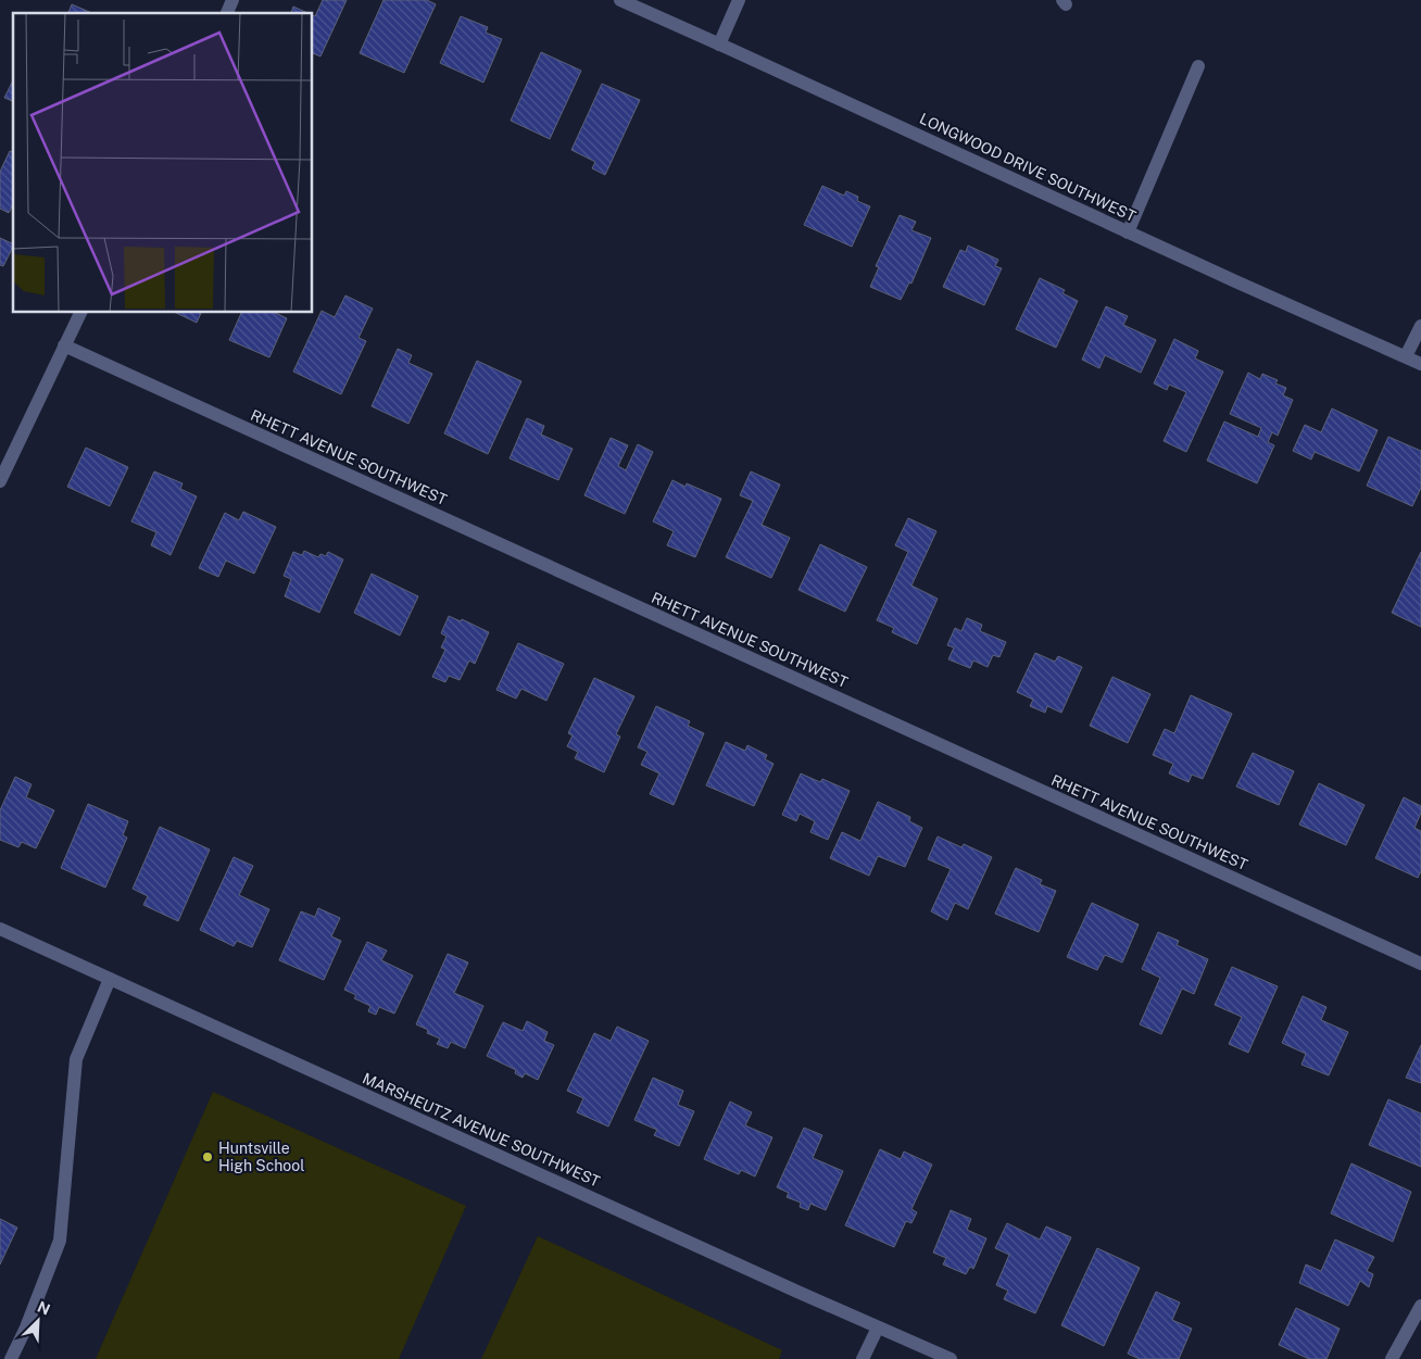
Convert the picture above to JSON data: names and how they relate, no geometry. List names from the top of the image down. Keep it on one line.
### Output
{"streets":{"street":["LONGWOOD DRIVE SOUTHWEST","RHETT AVENUE SOUTHWEST","MARSHEUTZ AVENUE SOUTHWEST"]},"places":["Huntsville High School"],"north":"top right"}
